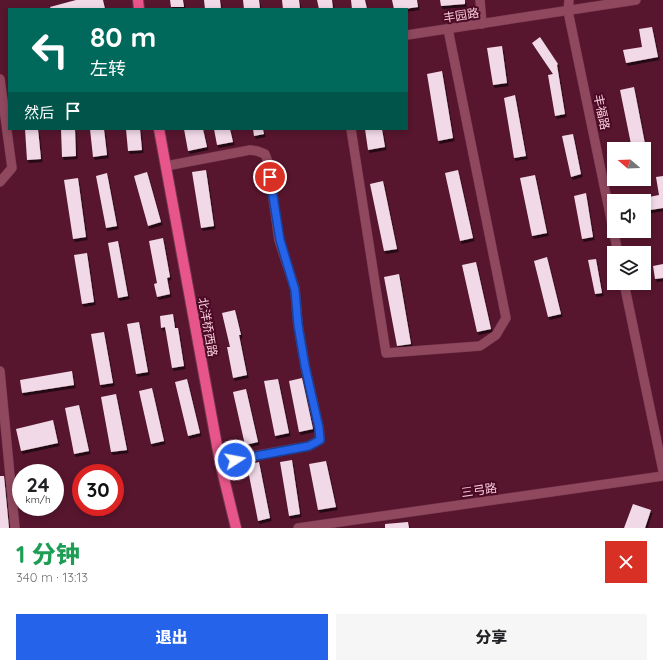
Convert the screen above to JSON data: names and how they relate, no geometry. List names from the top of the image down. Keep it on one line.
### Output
{"streets":{"main road":["北洋桥西路"],"street":["丰园路","丰福路","三弓路"]},"crossings":[["丰园路","丰福路"]],"north":"left","page":{"turn":["80 m","左转"],"then":"然后","speed":"24 km/h","limit":"30","heading":["1 分钟","340 m · 13:13"],"buttons":["退出","分享"]}}
